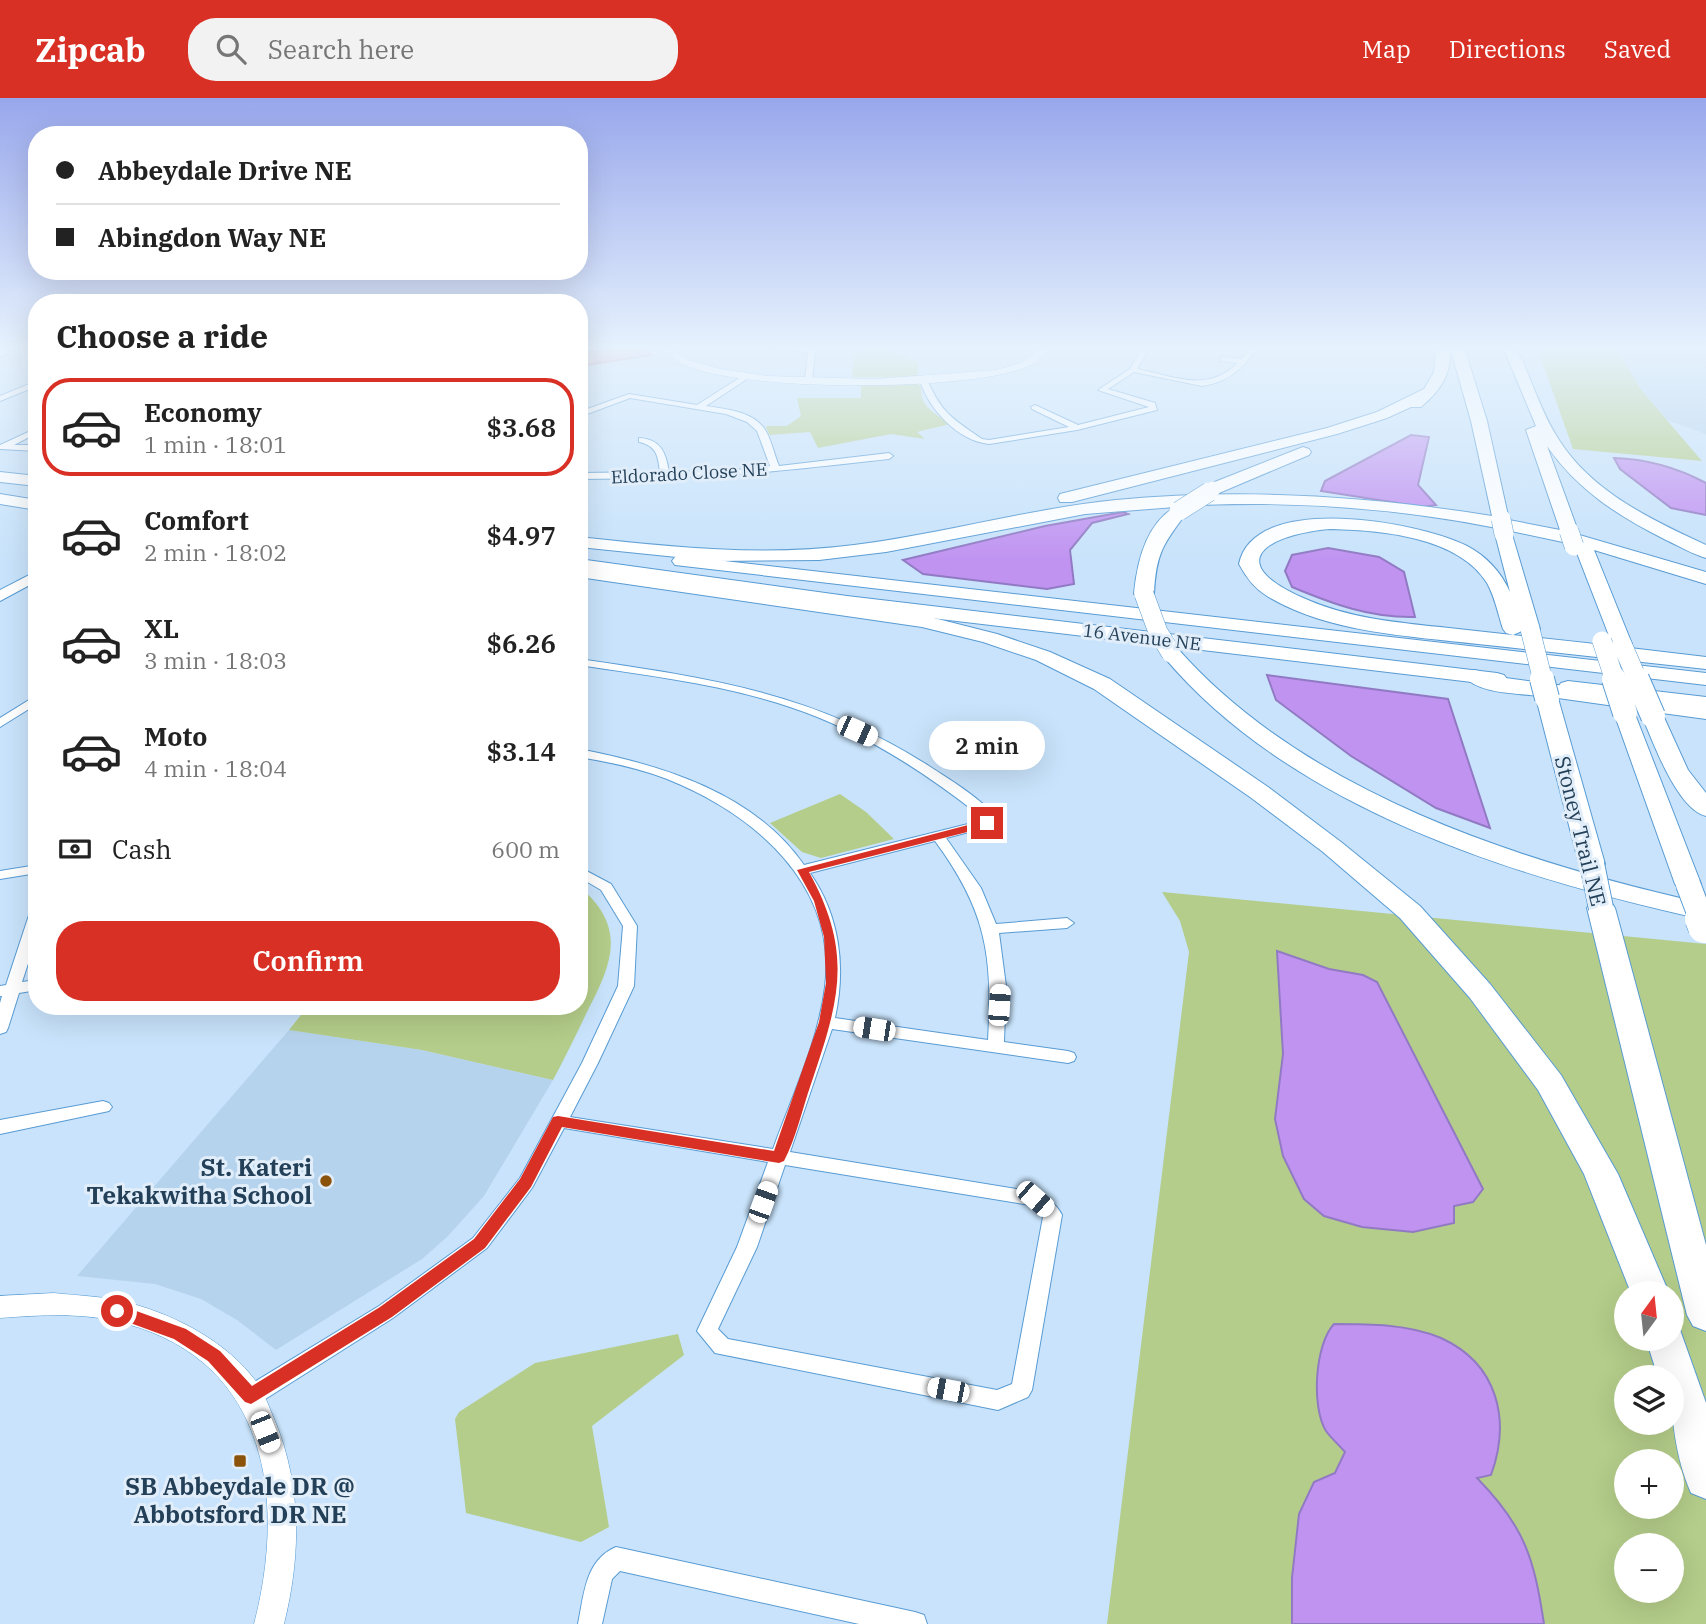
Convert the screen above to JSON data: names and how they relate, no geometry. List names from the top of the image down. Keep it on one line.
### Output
{"streets":{"highway":["16 Avenue NE","Stoney Trail NE"],"street":["Eldorado Close NE"]},"places":{"other":["St. Kateri Tekakwitha School"],"transit":["SB Abbeydale DR @ Abbotsford DR NE"]},"north":"top","page":{"header":"Zipcab","search":"Search here","nav":["Map","Directions","Saved"],"banner":["Abbeydale Drive NE","Abingdon Way NE"],"heading":"Choose a ride","list":[{"name":"Economy","note":"1 min · 18:01","value":"$3.68"},{"name":"Comfort","note":"2 min · 18:02","value":"$4.97"},{"name":"XL","note":"3 min · 18:03","value":"$6.26"},{"name":"Moto","note":"4 min · 18:04","value":"$3.14"}],"bubble":"2 min","pay":["Cash","600 m"],"buttons":"Confirm","map_buttons":["+","−"]}}
